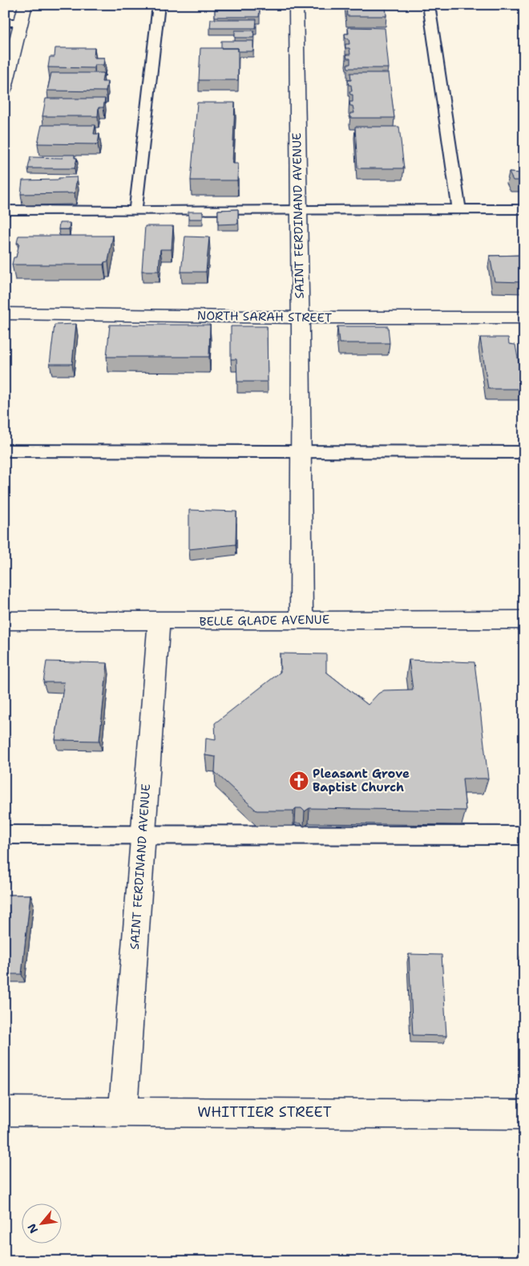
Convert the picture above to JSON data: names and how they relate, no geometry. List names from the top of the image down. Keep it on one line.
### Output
{"streets":{"street":["SAINT FERDINAND AVENUE","NORTH SARAH STREET","BELLE GLADE AVENUE","WHITTIER STREET"]},"crossings":[["SAINT FERDINAND AVENUE","NORTH SARAH STREET"],["SAINT FERDINAND AVENUE","BELLE GLADE AVENUE"],["SAINT FERDINAND AVENUE","WHITTIER STREET"]],"places":{"church":["Pleasant Grove Baptist Church"]},"north":"bottom left"}
